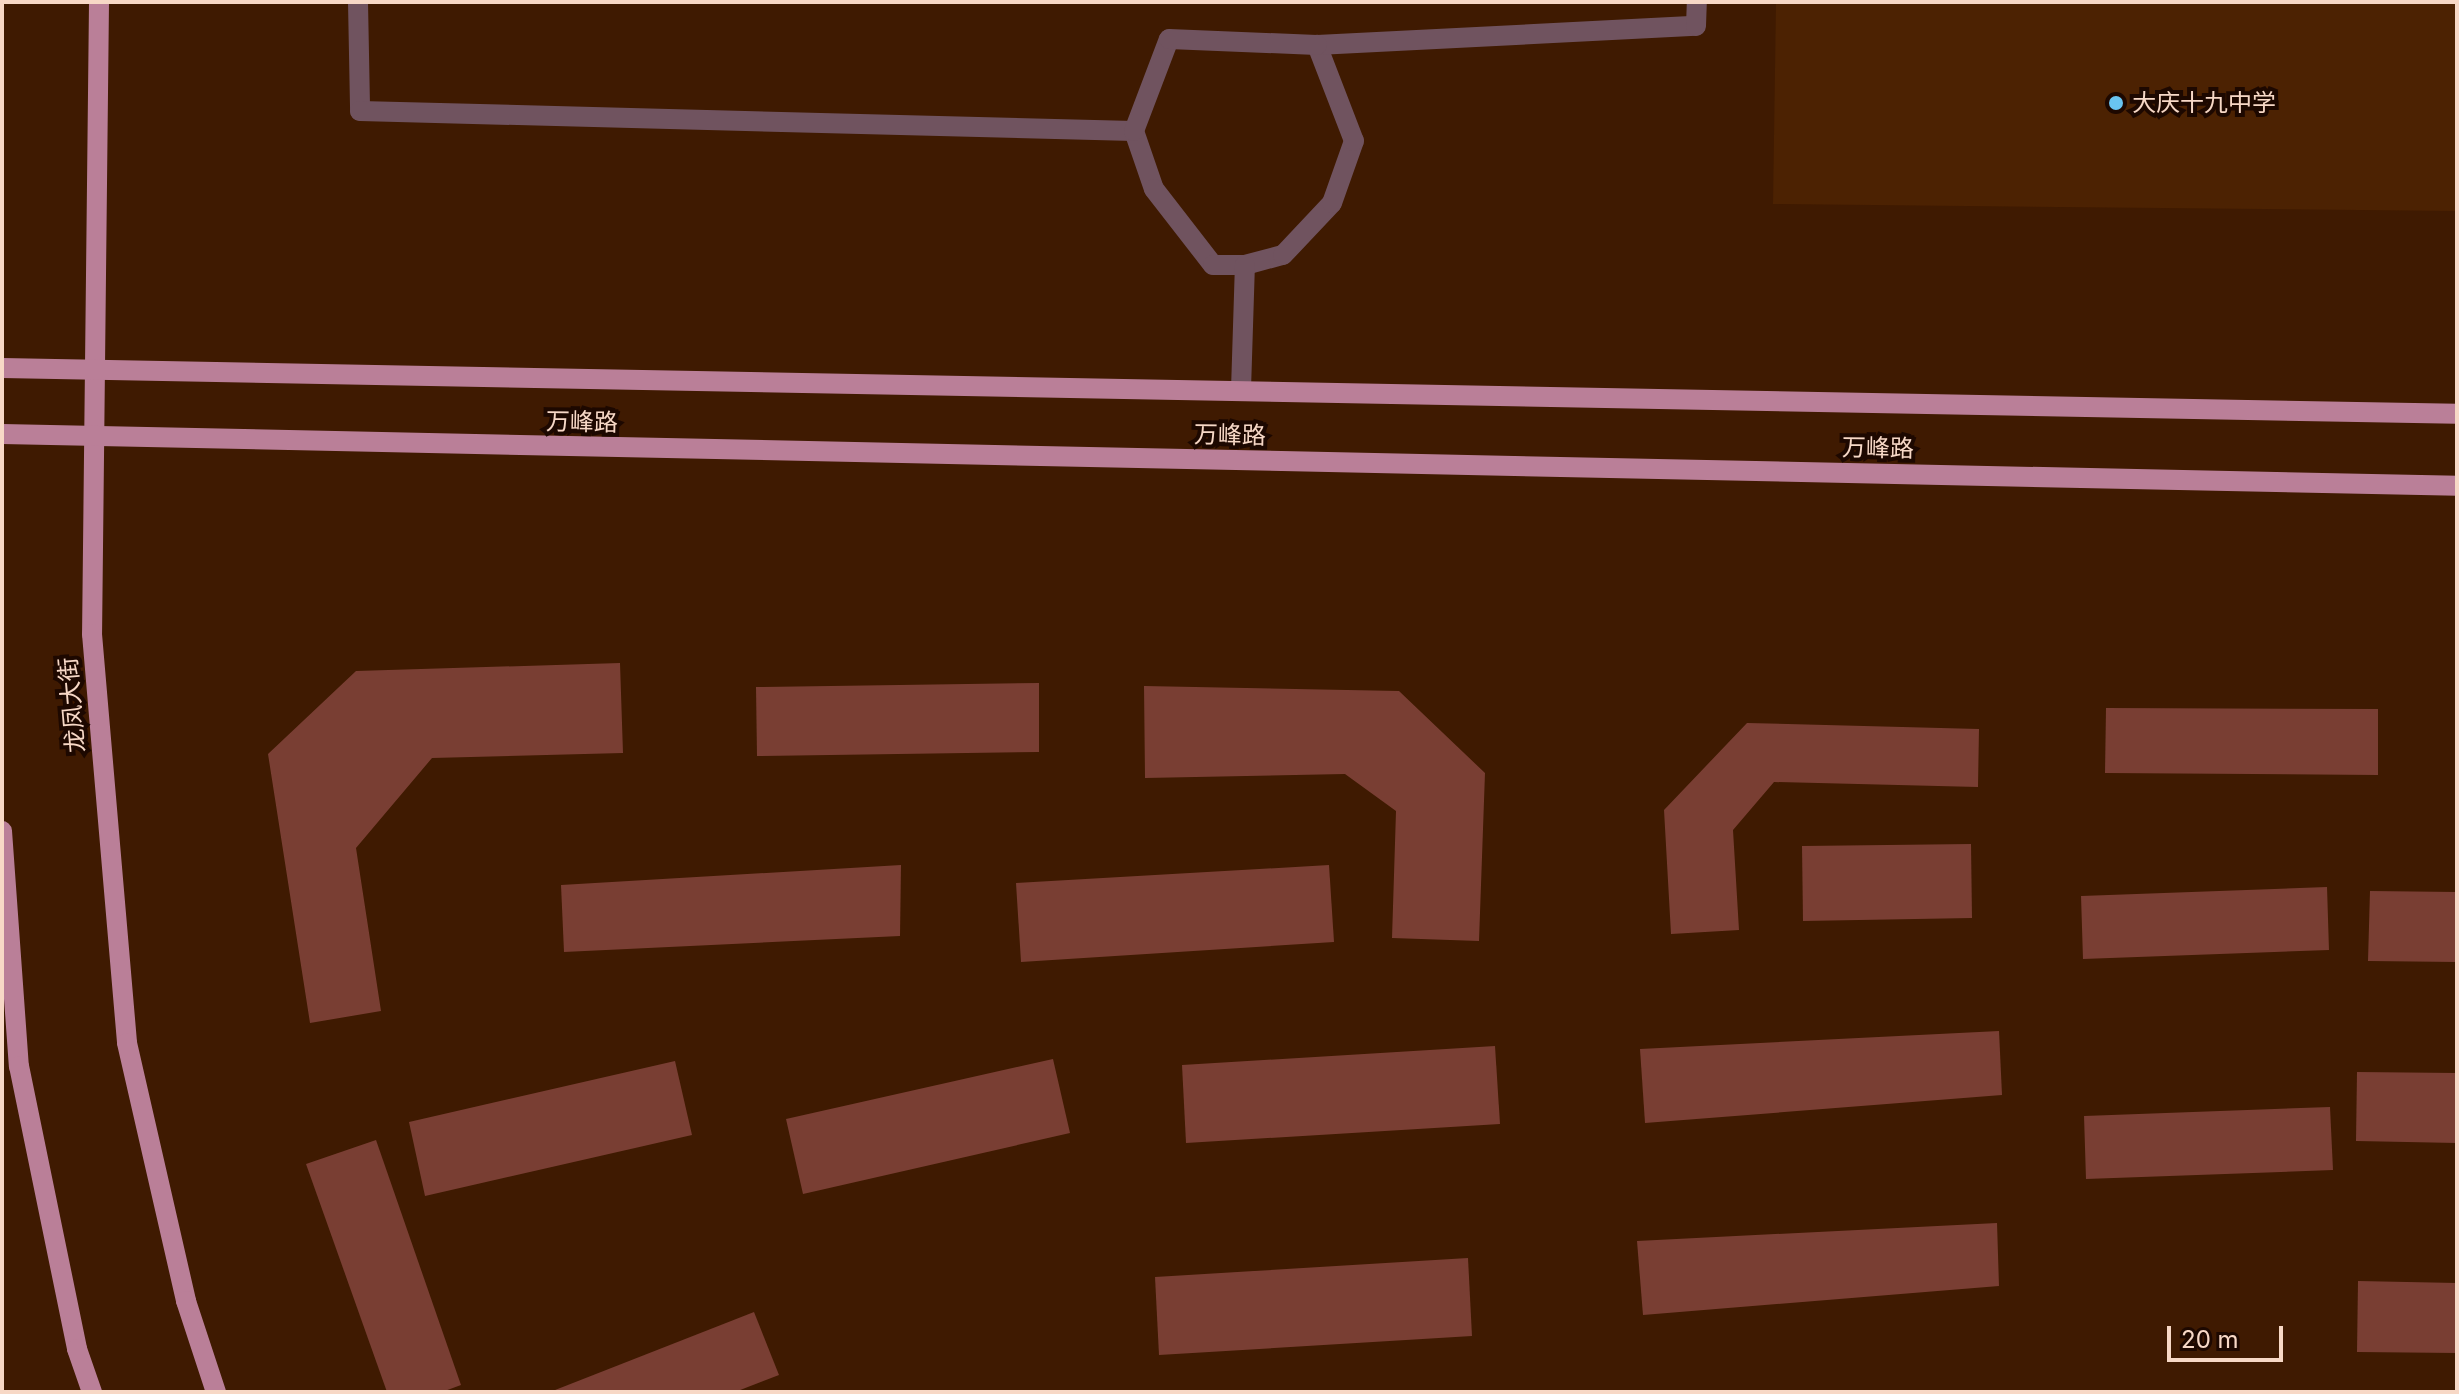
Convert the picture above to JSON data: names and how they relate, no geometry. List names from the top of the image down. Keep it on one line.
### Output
{"streets":{"main road":["万峰路","龙凤大街"]},"crossings":[["万峰路","龙凤大街"]],"places":["大庆十九中学"],"scale_bar":"20 m"}
